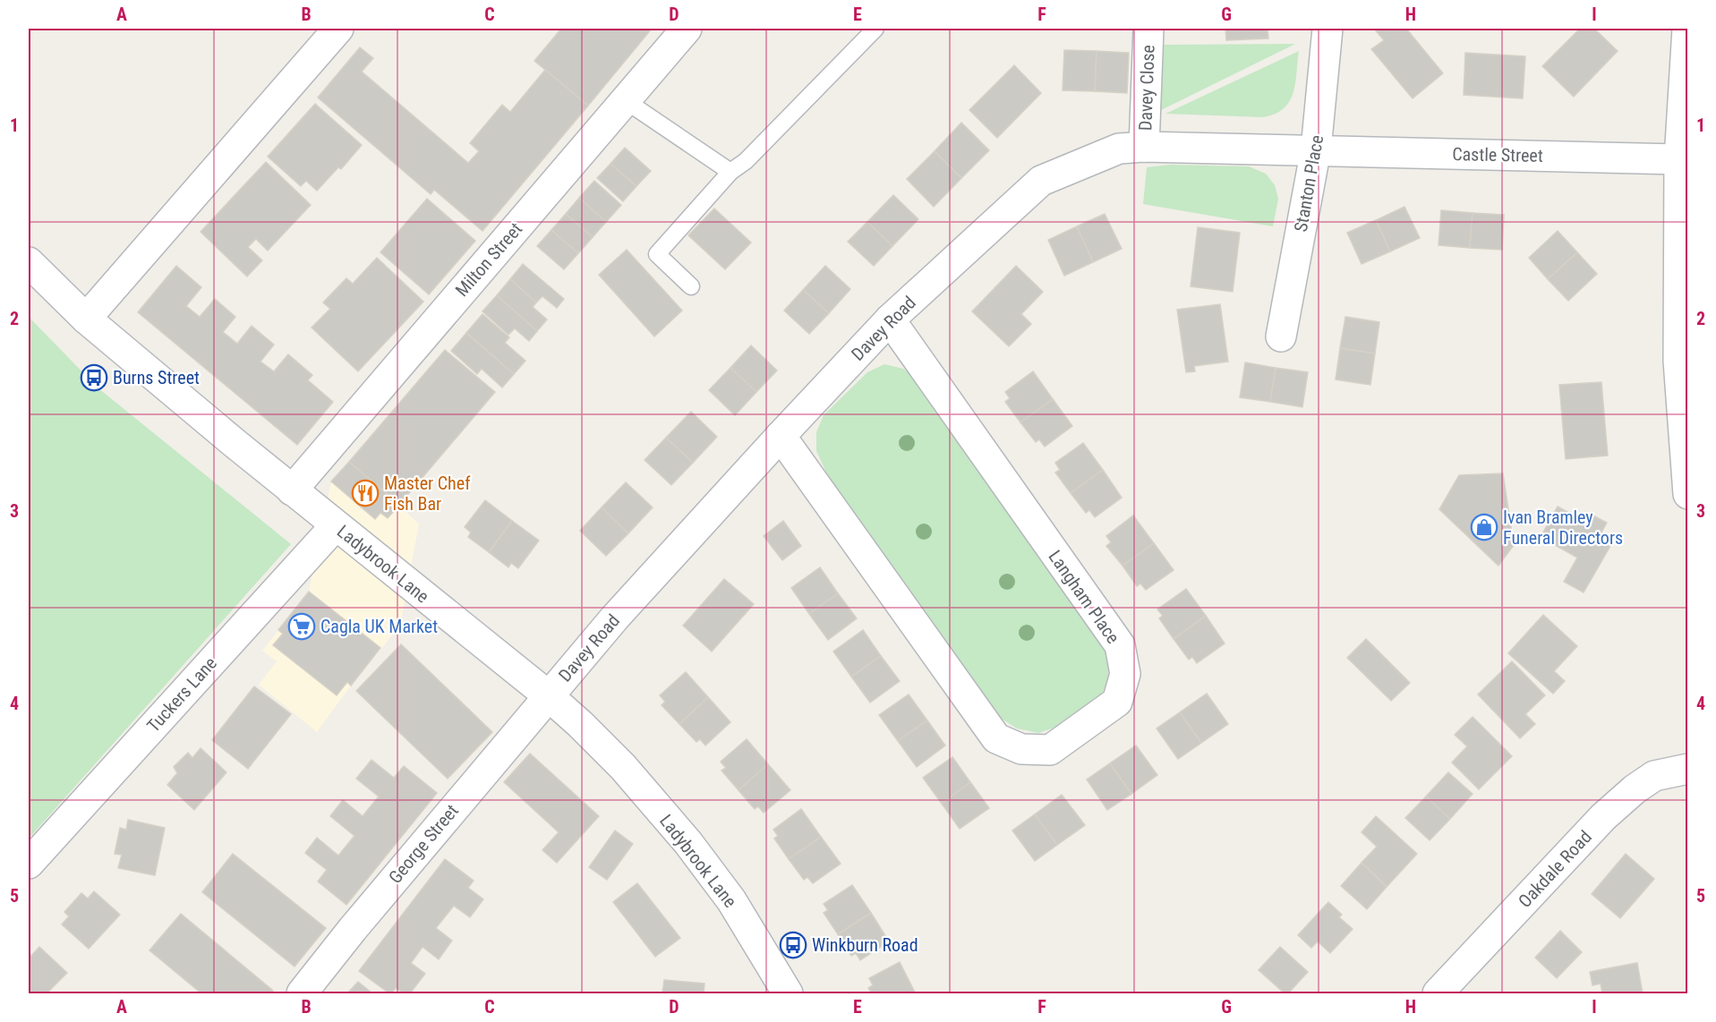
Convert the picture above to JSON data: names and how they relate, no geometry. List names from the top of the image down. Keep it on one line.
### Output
{"streets":{"street":["Davey Close","Castle Street","Stanton Place","Milton Street","Davey Road","Ladybrook Lane","Langham Place","Tuckers Lane","George Street","Oakdale Road"]},"crossings":[["Davey Close","Davey Road"],["Castle Street","Stanton Place"],["Castle Street","Davey Road"],["Stanton Place","Davey Road"],["Milton Street","Ladybrook Lane"],["Davey Road","Ladybrook Lane"],["Davey Road","Langham Place"],["Davey Road","George Street"],["Ladybrook Lane","Tuckers Lane"],["Ladybrook Lane","George Street"]],"places":{"bus stop":["Burns Street","Winkburn Road"],"restaurant":["Master Chef Fish Bar"],"shop":["Ivan Bramley Funeral Directors"],"supermarket":["Cagla UK Market"]},"grid":{"columns":["A","B","C","D","E","F","G","H","I"],"rows":["1","2","3","4","5"]}}
